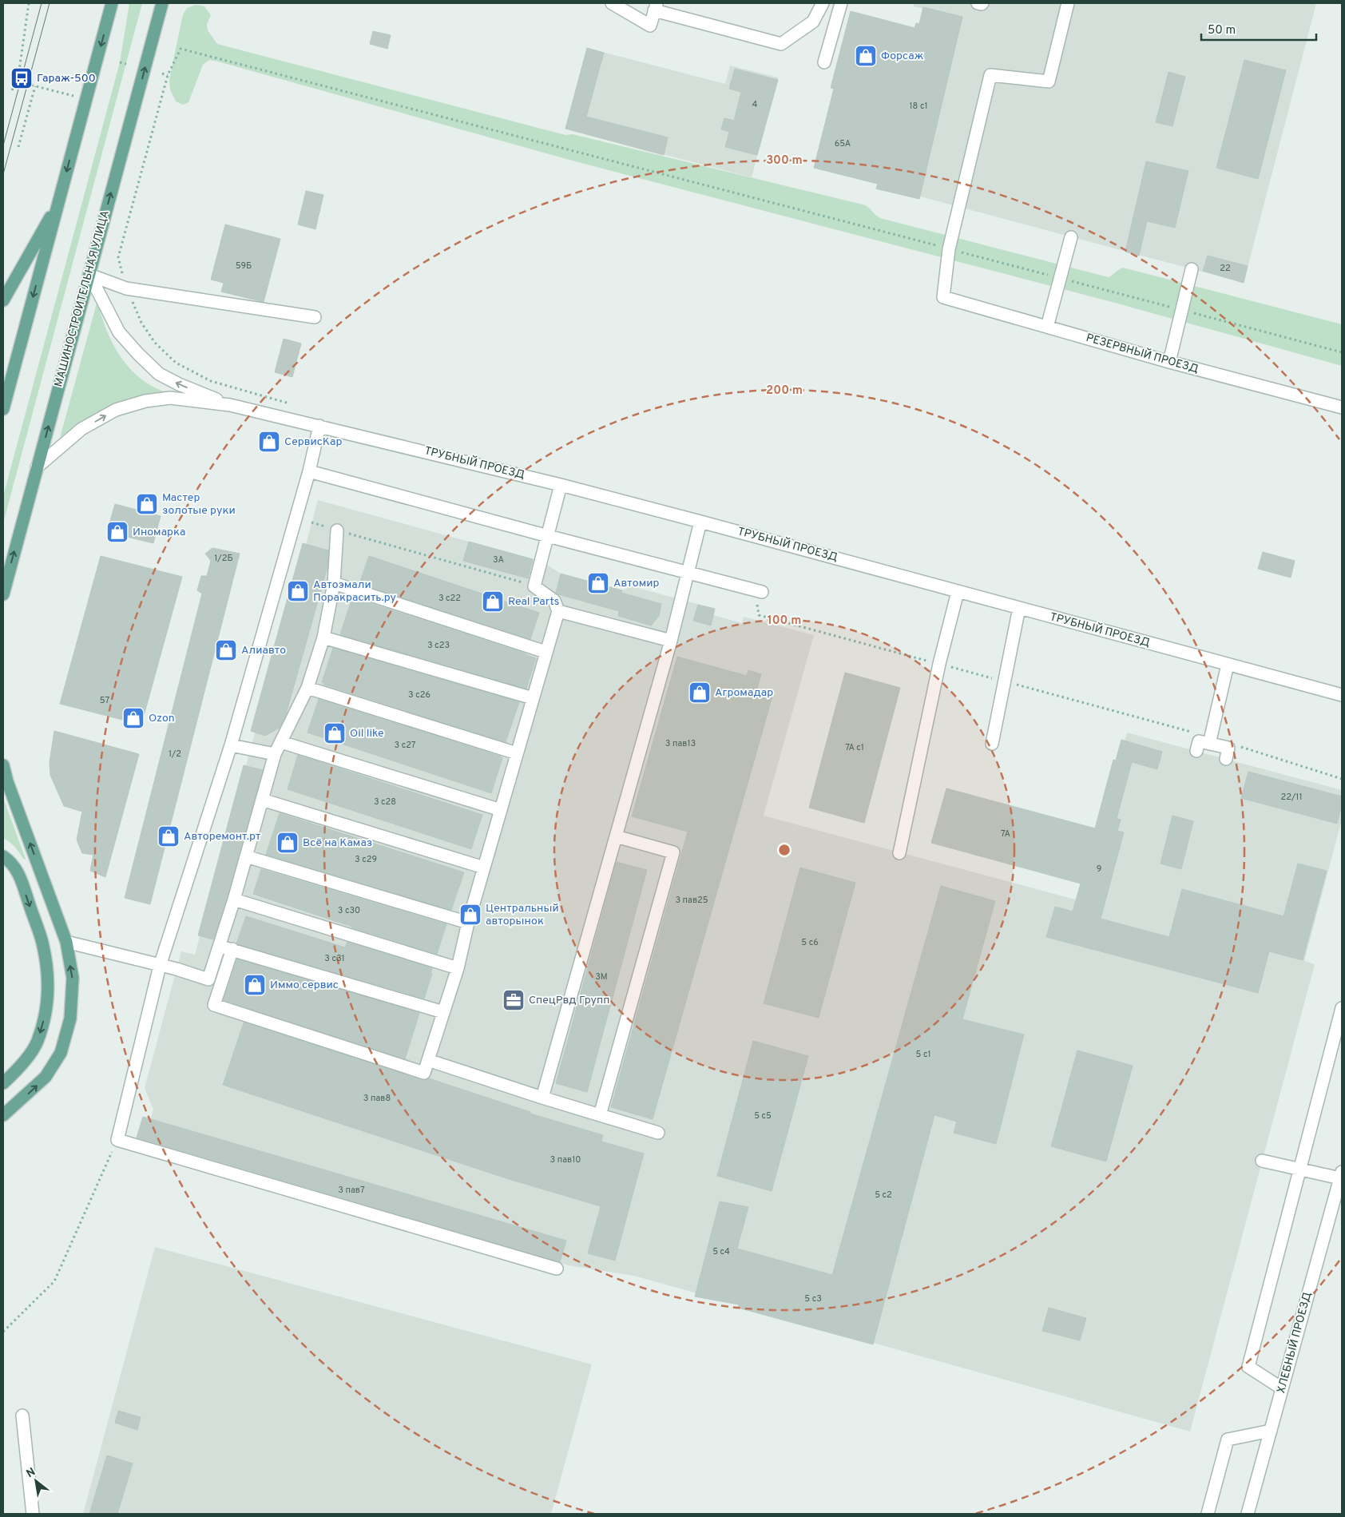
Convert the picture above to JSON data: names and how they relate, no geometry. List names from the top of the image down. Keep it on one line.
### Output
{"streets":{"main road":["МАШИНОСТРОИТЕЛЬНАЯ УЛИЦА"],"street":["РЕЗЕРВНЫЙ ПРОЕЗД","ТРУБНЫЙ ПРОЕЗД","ХЛЕБНЫЙ ПРОЕЗД"]},"places":{"shop":["Форсаж","СервисКар","Мастер золотые руки","Иномарка","Автомир","Автоэмали Поракрасить.ру","Real Parts","Алиавто","Агромадар","Ozon","Oil like","Авторемонт.рт","Всё на Камаз","Центральный авторынок","Иммо сервис"],"bus stop":["Гараж-500"],"office":["СпецРвд Групп"]},"house_numbers":["4","18 с1","65А","59Б","22","1/2Б","3А","3 с22","3 с23","3 с26","57","3 пав13","3 с27","7А с1","1/2","22/11","3 с28","7А","3 с29","9","3 пав25","3 с30","5 с6","3 с31","3М","5 с1","3 пав8","5 с5","3 пав10","3 пав7","5 с2","5 с4","5 с3"],"scale_bar":"50 m","north":"top left","rings":["300 m","200 m","100 m"]}
